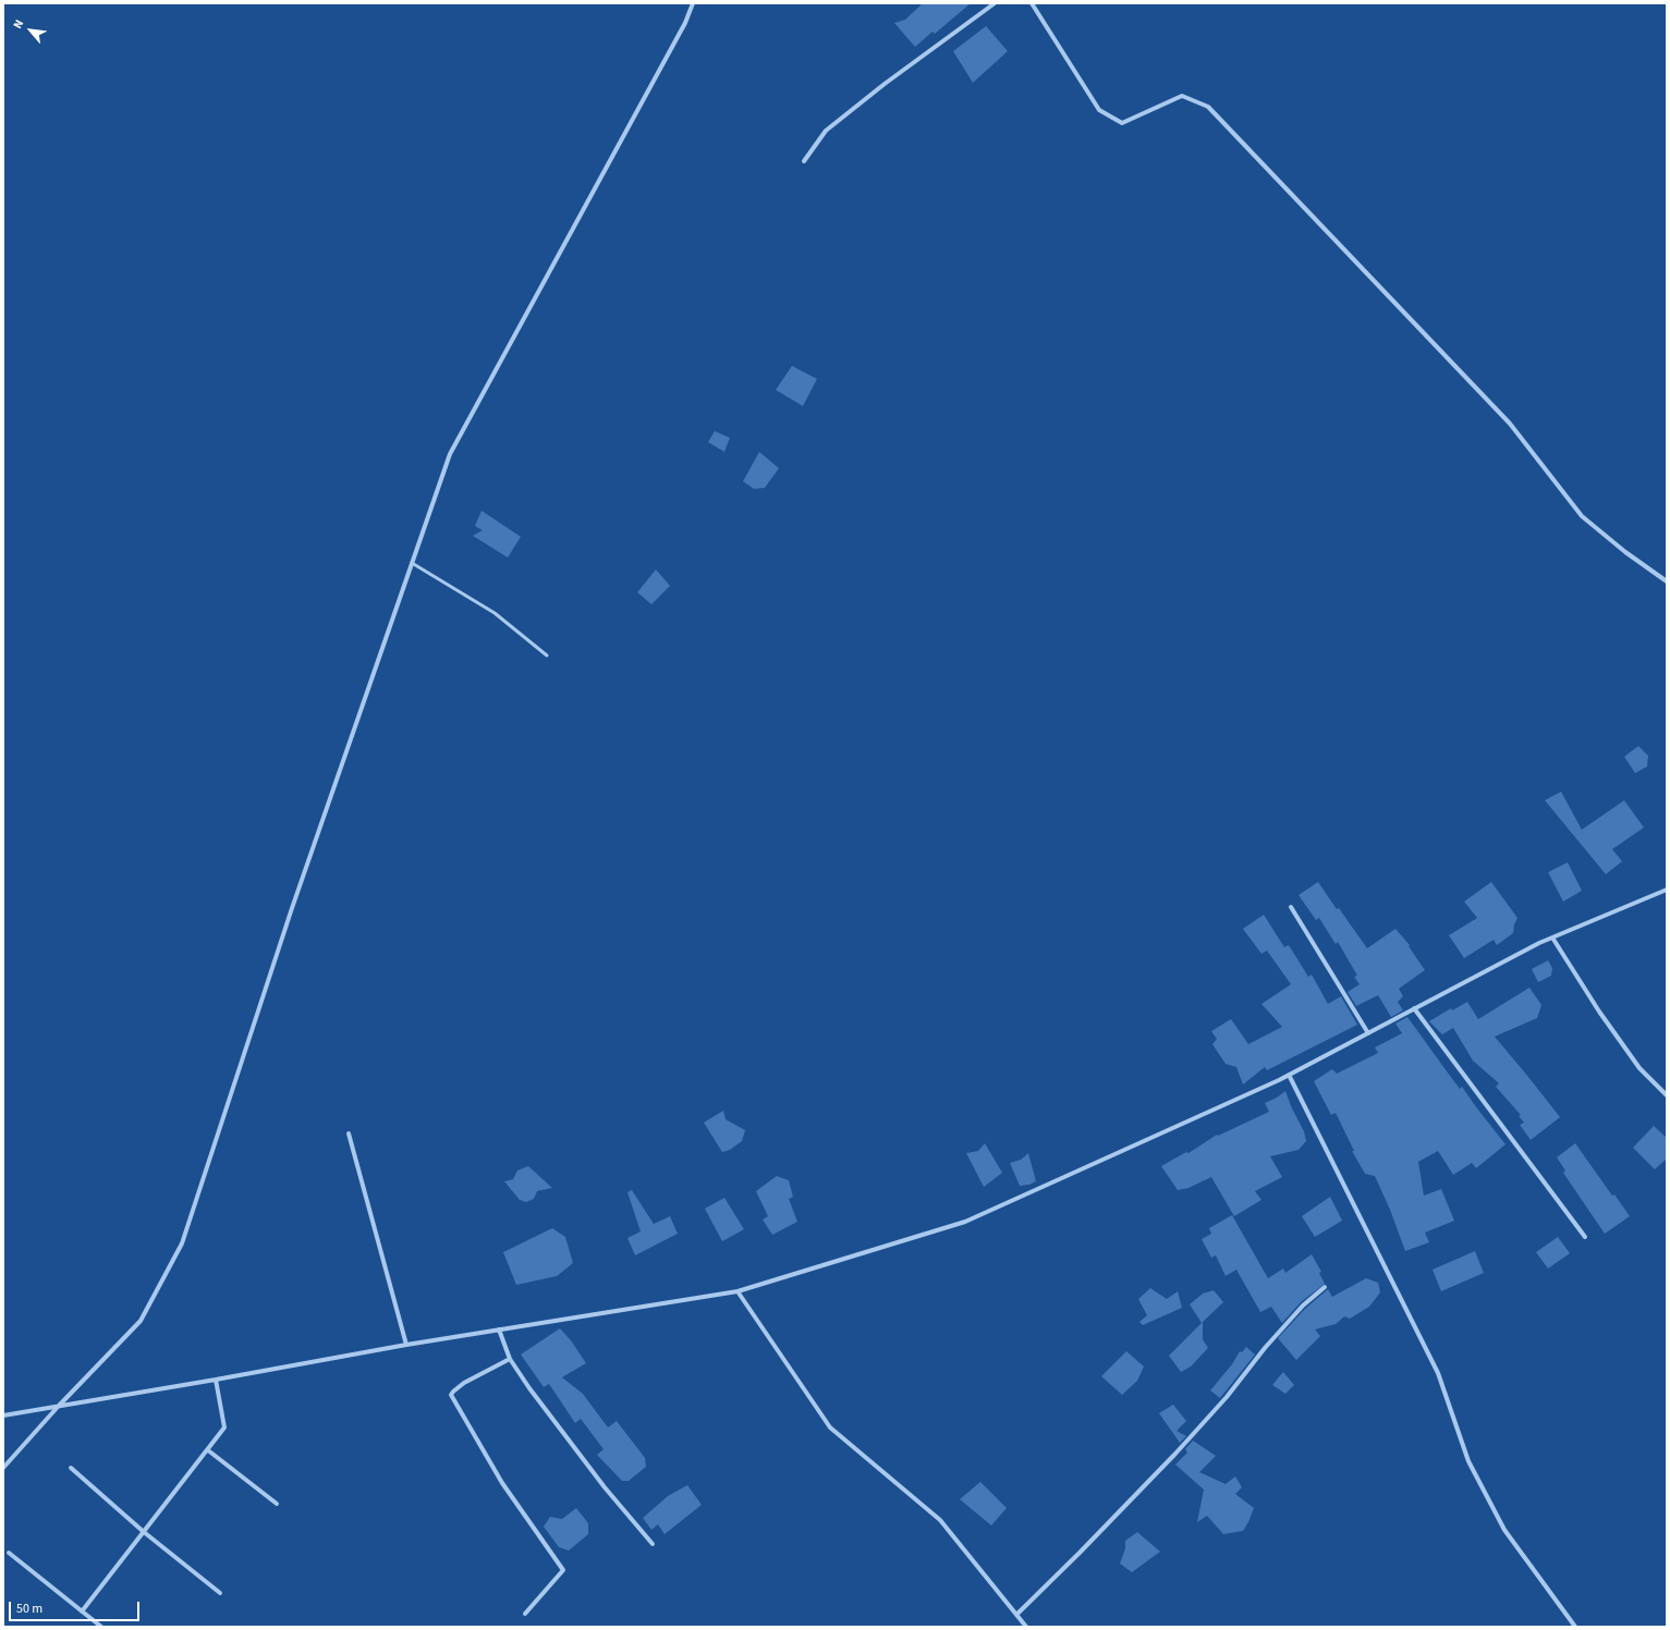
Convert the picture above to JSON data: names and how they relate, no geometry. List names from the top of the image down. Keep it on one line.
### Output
{"scale_bar":"50 m","north":"top left"}
